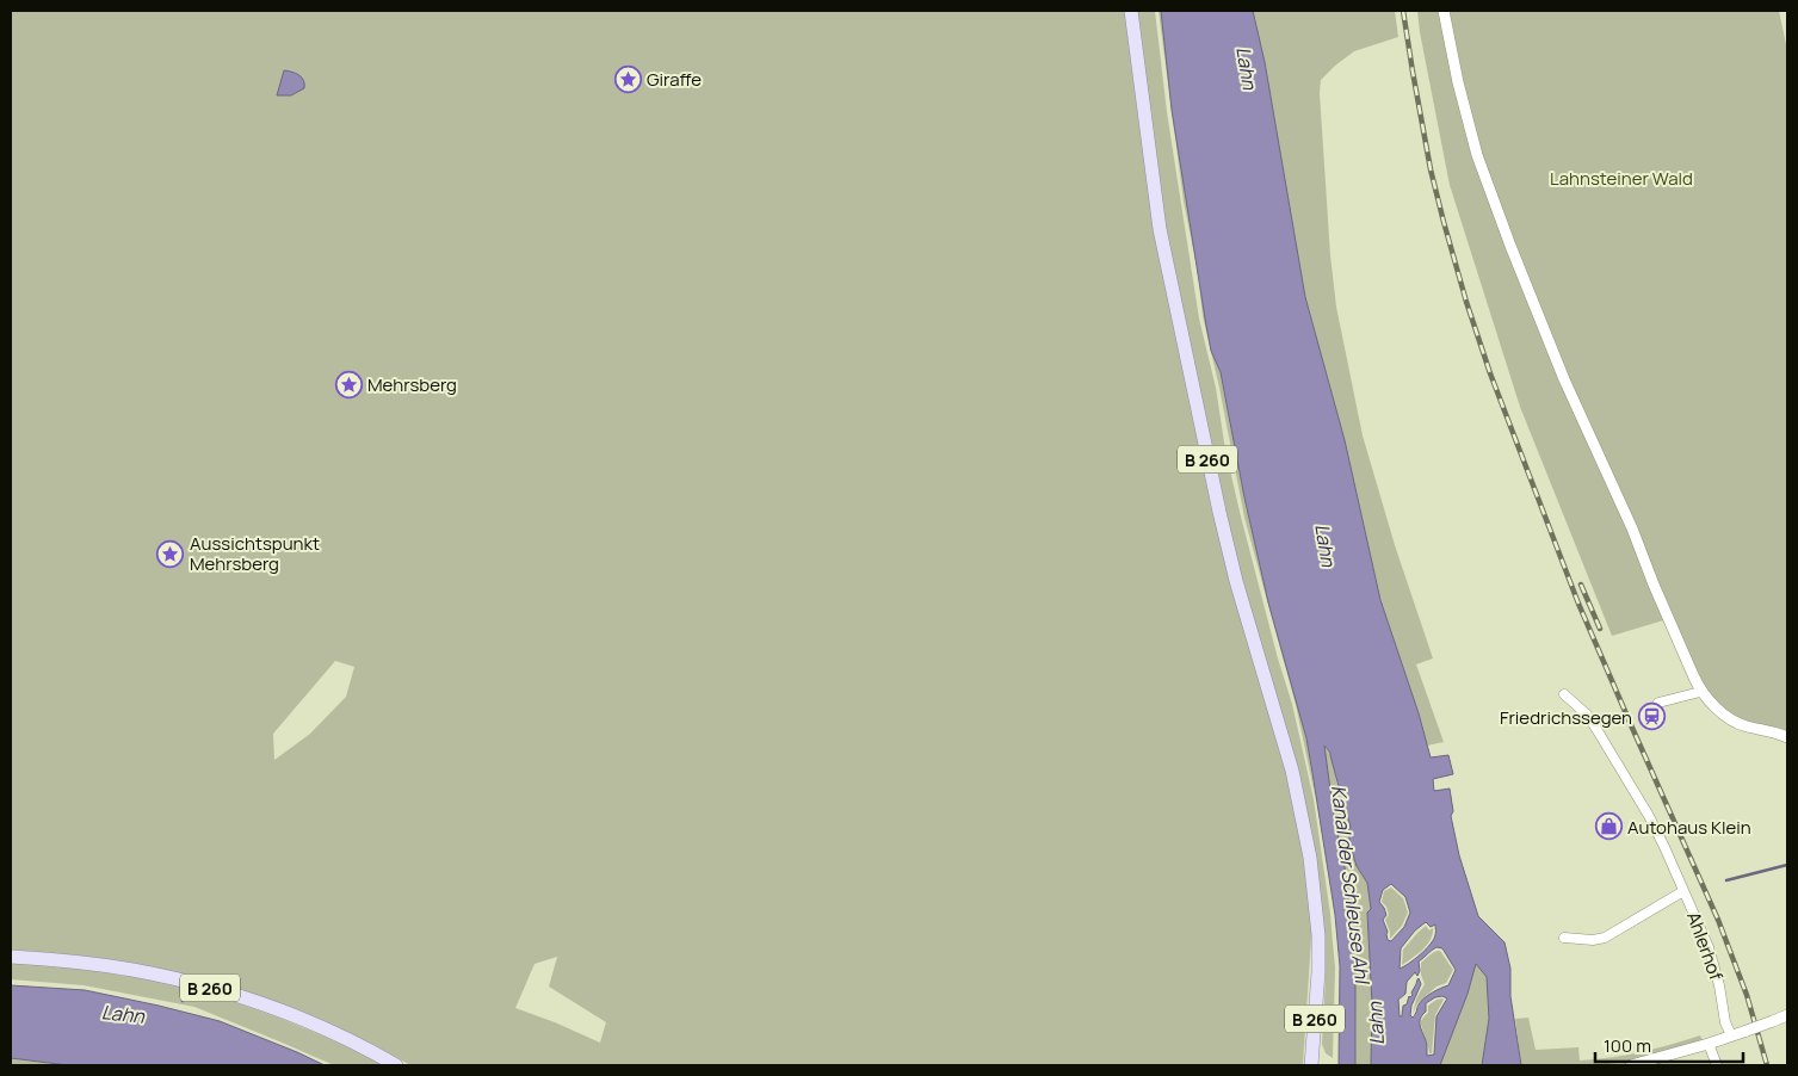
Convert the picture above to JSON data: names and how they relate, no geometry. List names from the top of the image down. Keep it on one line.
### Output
{"streets":{"main road":["B 260"],"street":["Ahlerhof"]},"water":["Lahn","Kanal der Schleuse Ahl"],"parks":["Lahnsteiner Wald"],"places":{"place":["Giraffe","Mehrsberg","Aussichtspunkt Mehrsberg"],"station":["Friedrichssegen"],"shop":["Autohaus Klein"]},"scale_bar":"100 m"}
